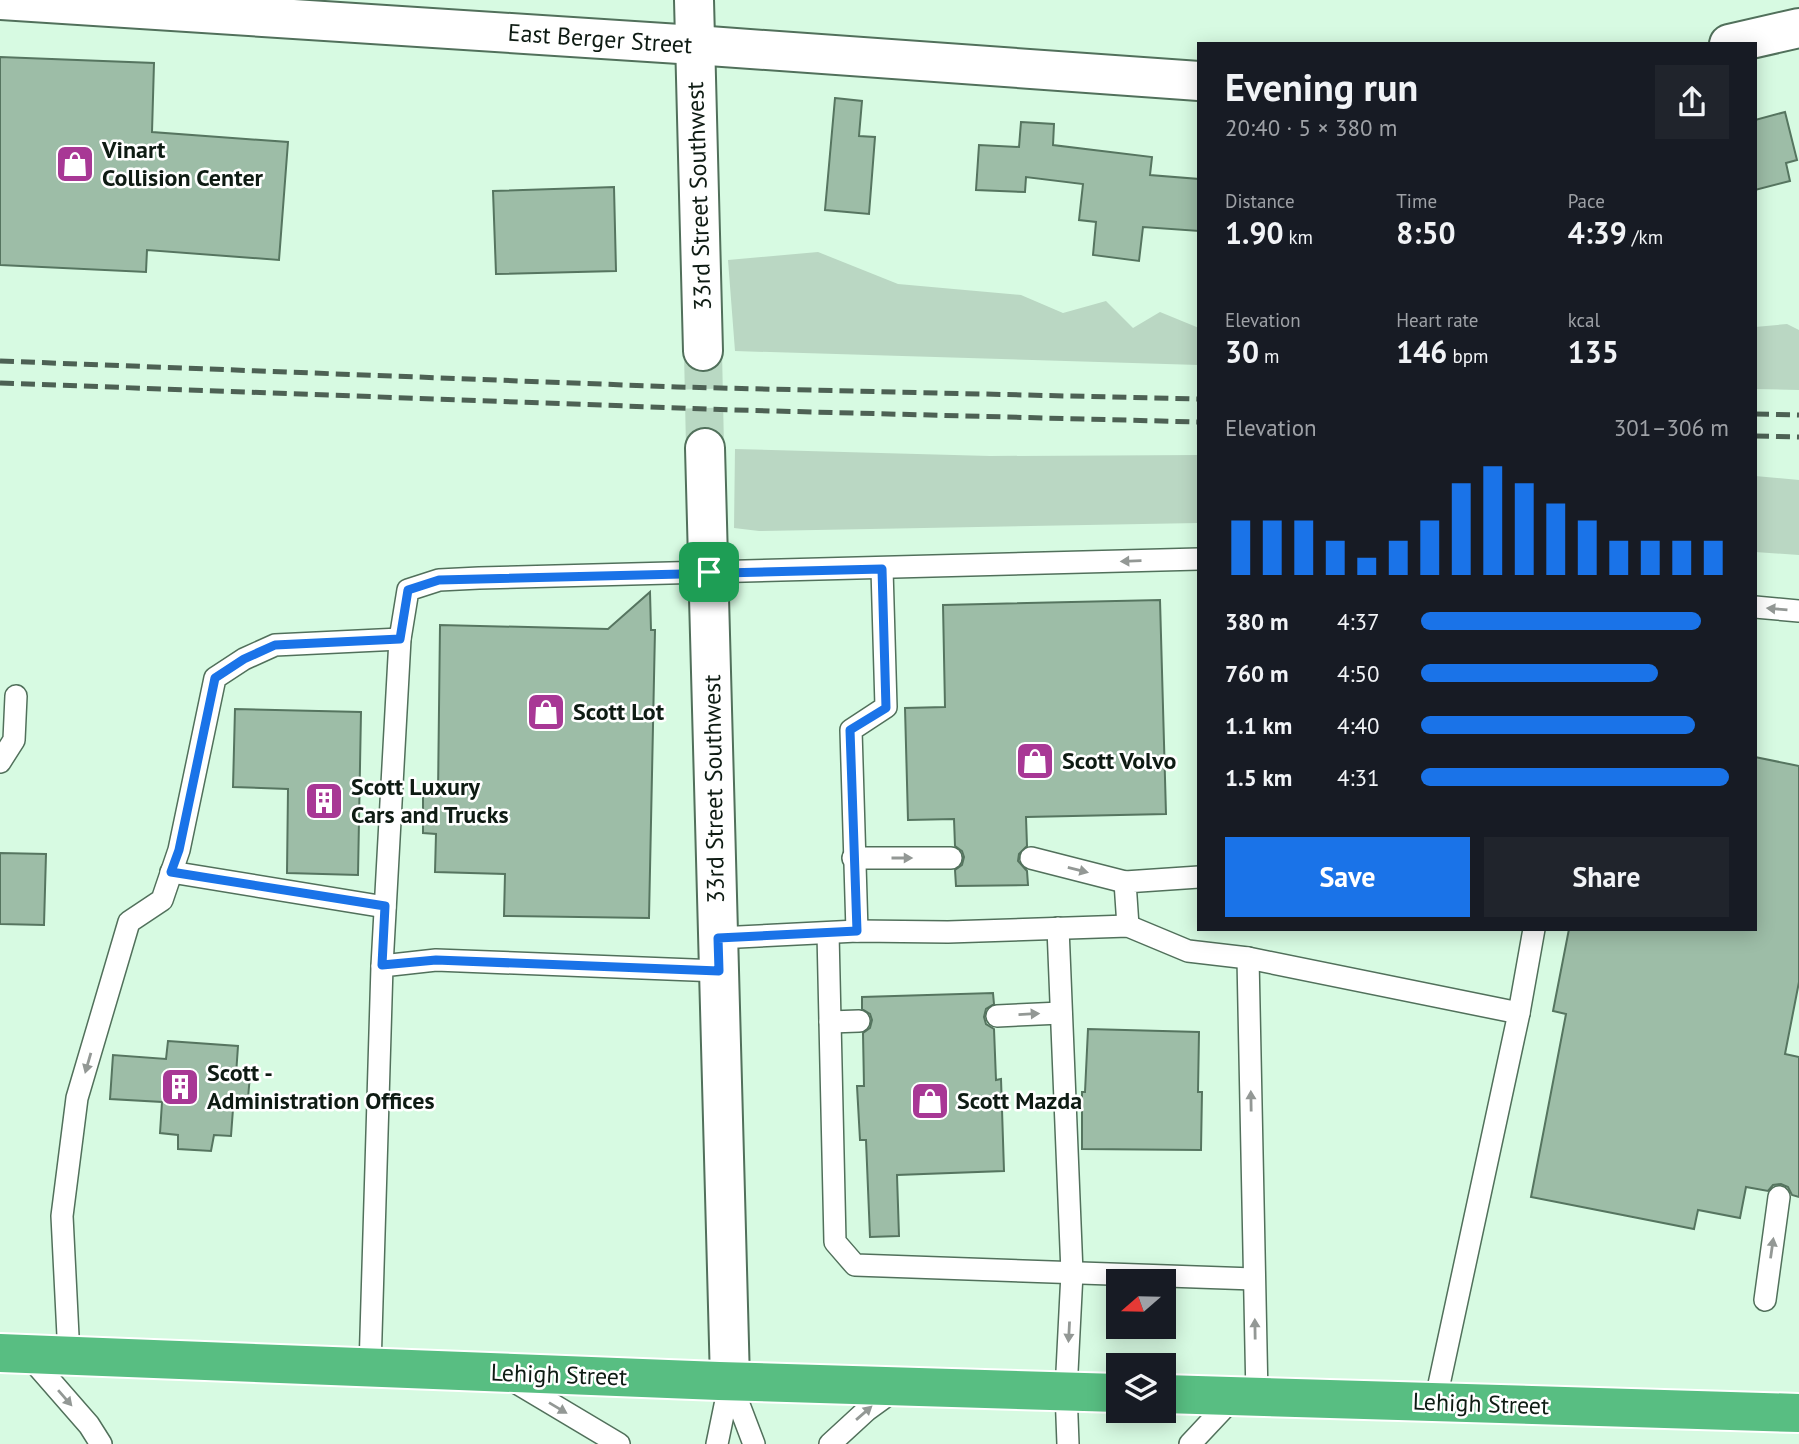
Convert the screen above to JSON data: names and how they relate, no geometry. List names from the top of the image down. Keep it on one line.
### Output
{"streets":{"highway":["Lehigh Street"],"street":["East Berger Street","33rd Street Southwest"]},"crossings":[["East Berger Street","33rd Street Southwest"],["33rd Street Southwest","Lehigh Street"]],"places":{"shop":["Vinart Collision Center","Scott Lot","Scott Volvo","Scott Mazda"],"building":["Scott Luxury Cars and Trucks","Scott - Administration Offices"]},"north":"left","page":{"heading":["Evening run","20:40 · 5 × 380 m"],"stats":[["Distance","1.90 km"],["Time","8:50"],["Pace","4:39 /km"],["Elevation","30 m"],["Heart rate","146 bpm"],["kcal","135"]],"chart":["Elevation","301–306 m"],"list":[{"name":"380 m","note":"4:37"},{"name":"760 m","note":"4:50"},{"name":"1.1 km","note":"4:40"},{"name":"1.5 km","note":"4:31"}],"buttons":["Save","Share"]}}
